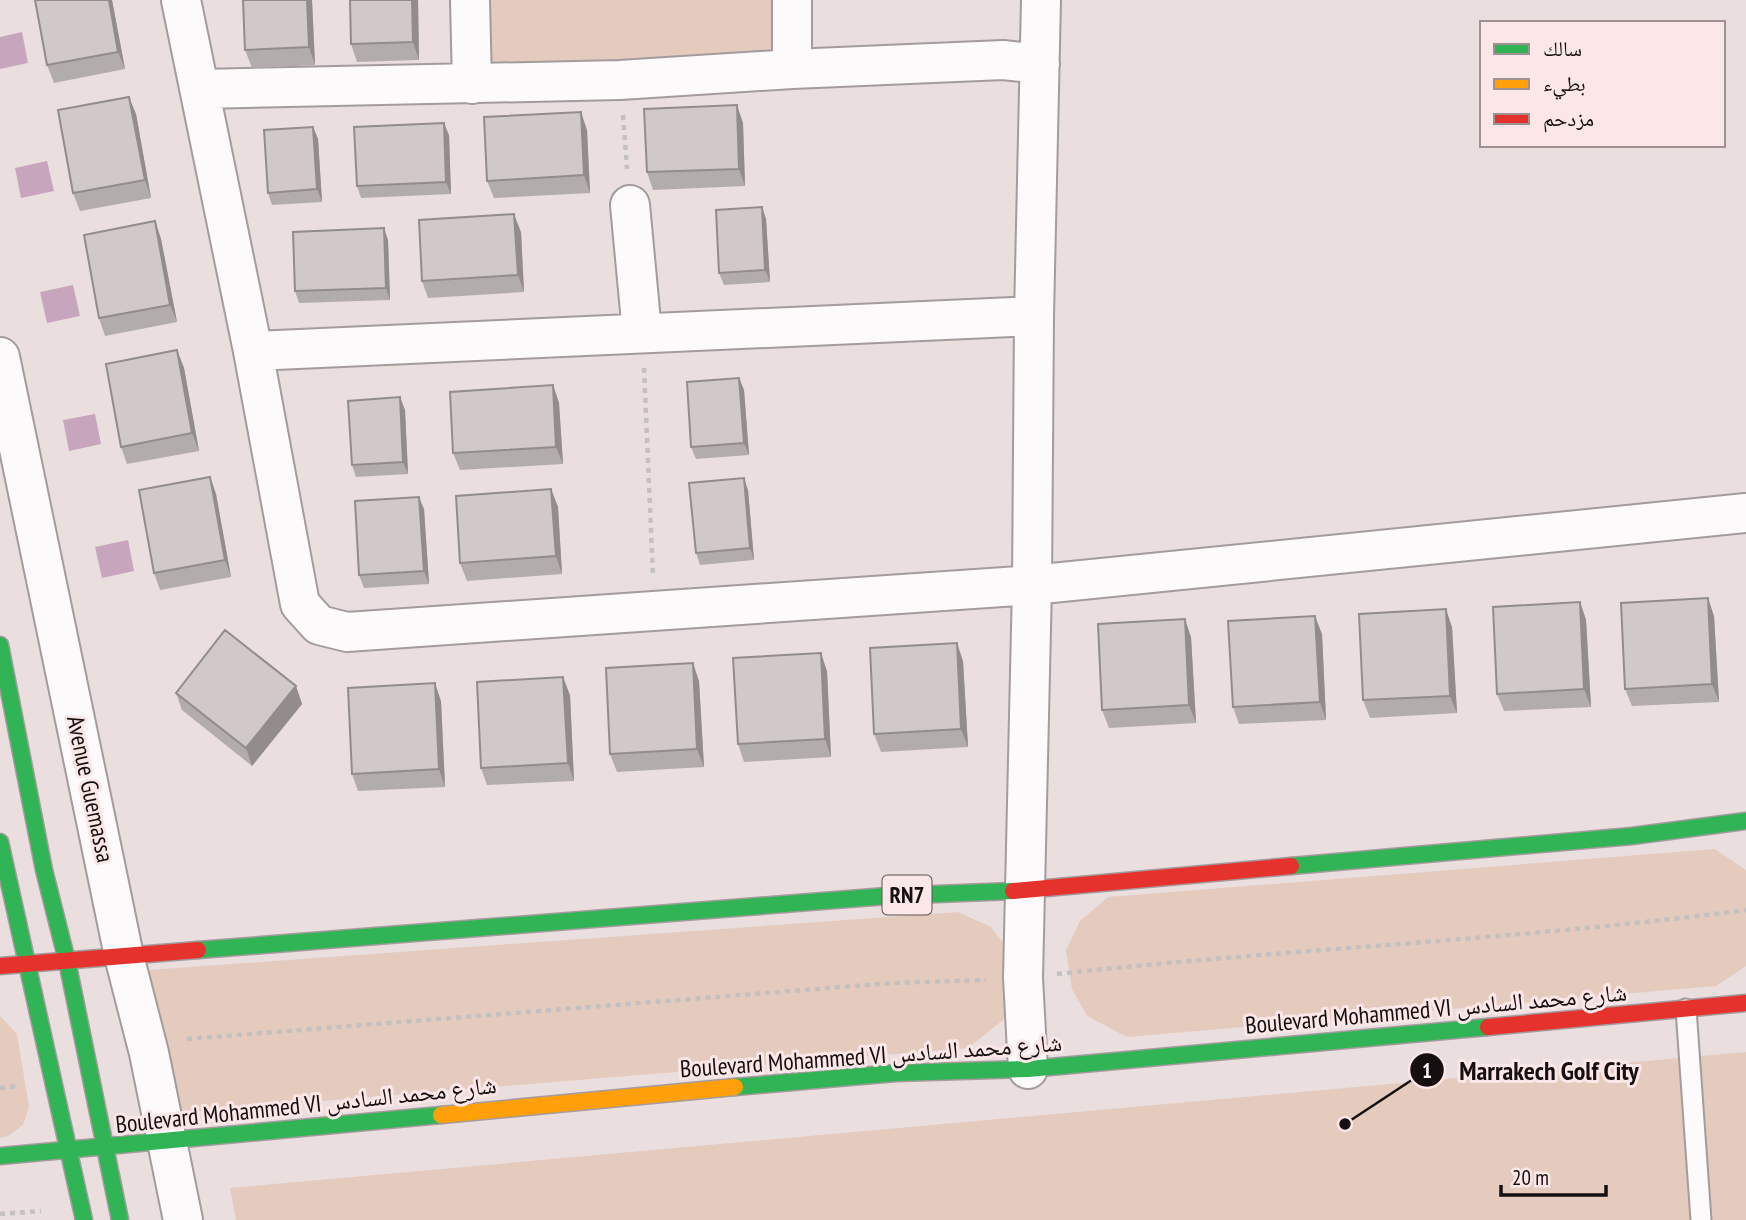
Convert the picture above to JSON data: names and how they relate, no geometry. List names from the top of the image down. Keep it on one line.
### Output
{"streets":{"main road":["RN7","Boulevard Mohammed VI شارع محمد السادس"],"street":["Avenue Guemassa"]},"crossings":[["Avenue Guemassa","RN7"],["Avenue Guemassa","Boulevard Mohammed VI شارع محمد السادس"]],"places":["Marrakech Golf City"],"legend":["سالك","بطيء","مزدحم"],"scale_bar":"20 m"}
